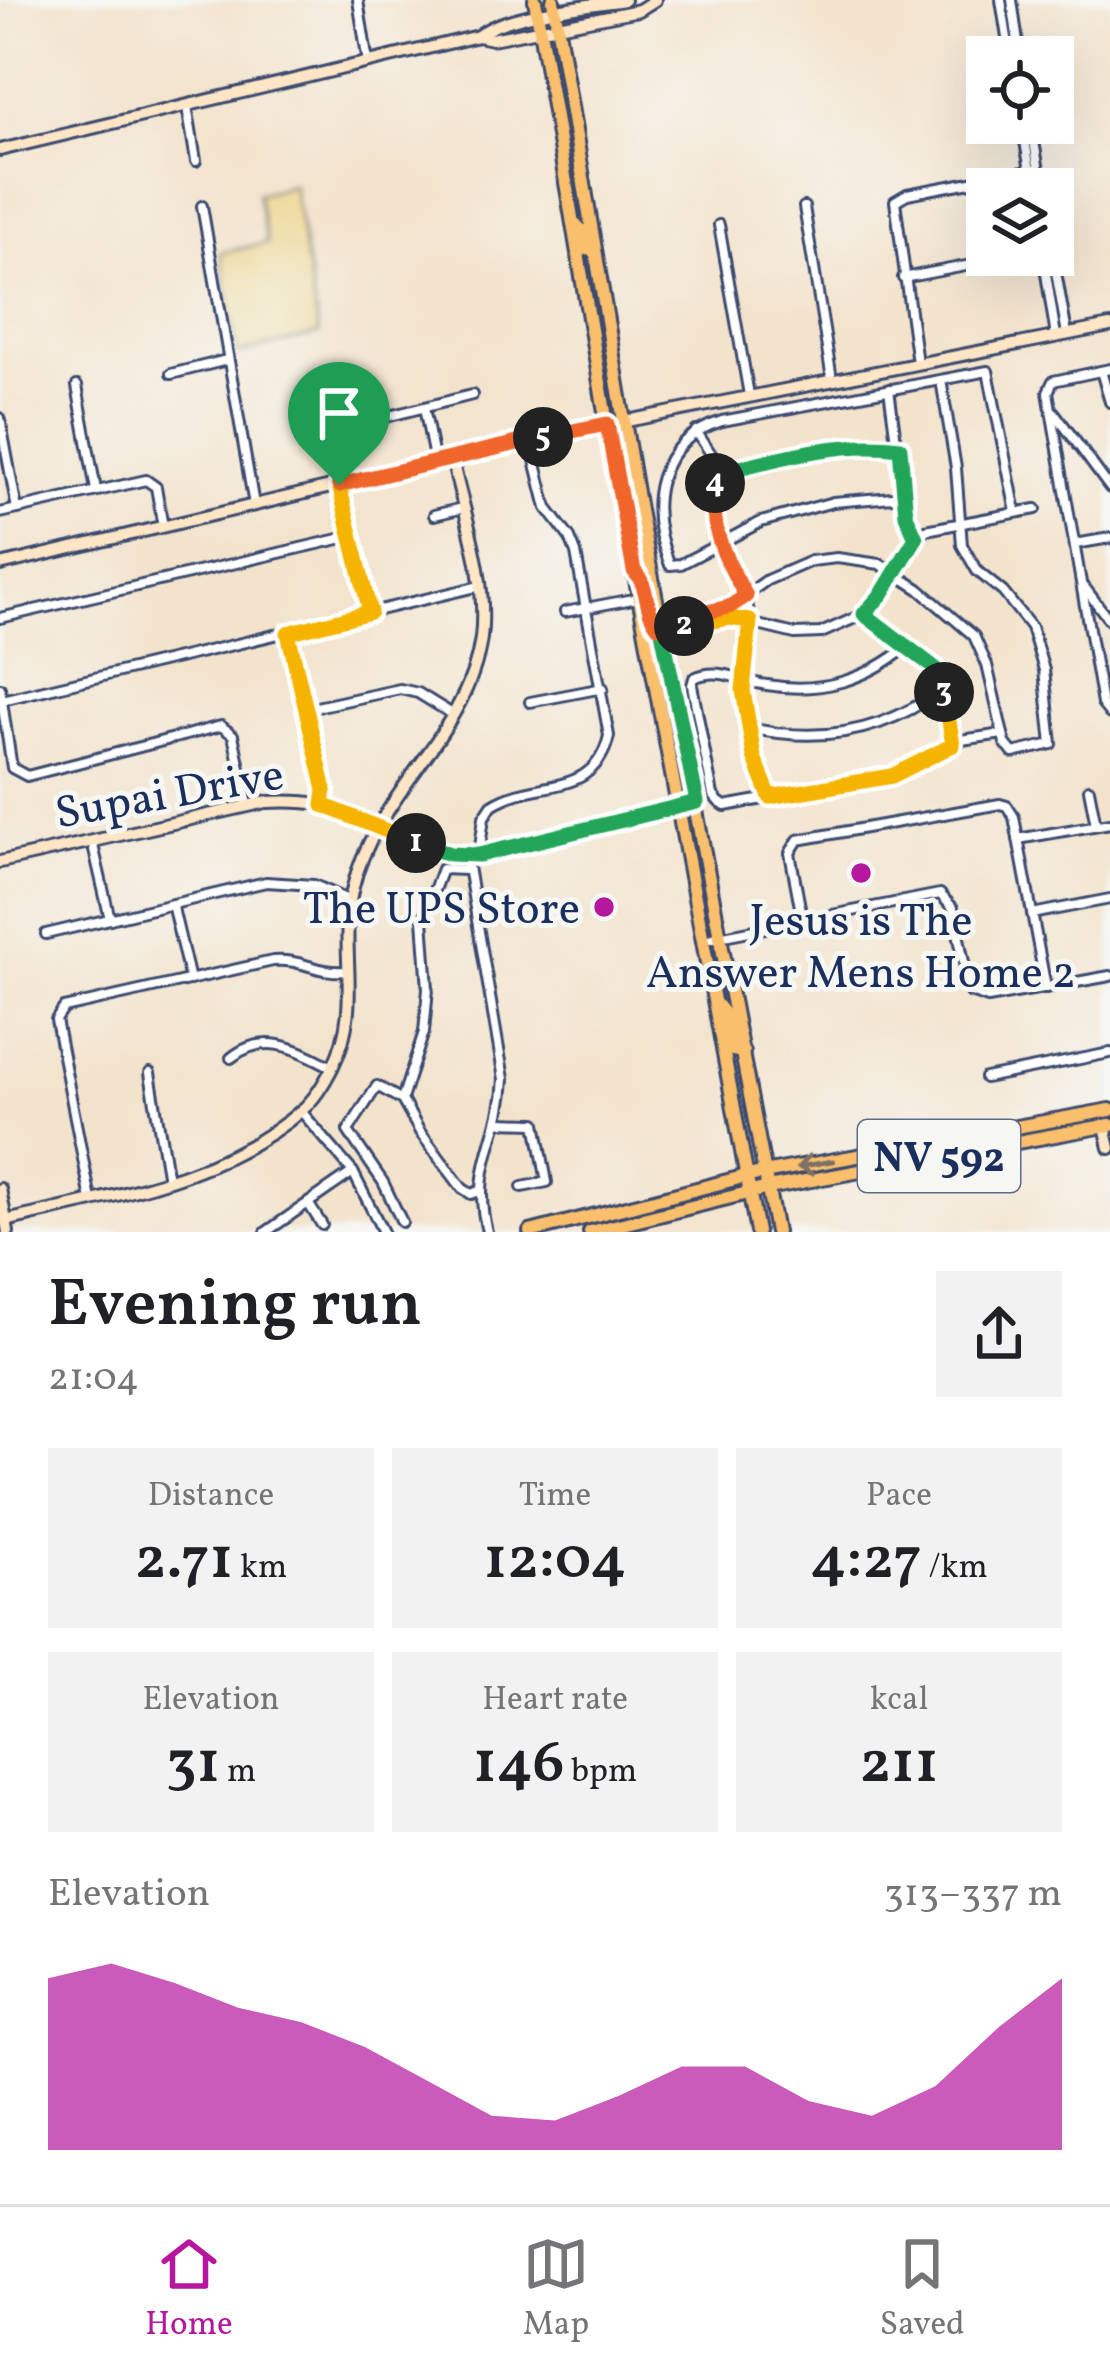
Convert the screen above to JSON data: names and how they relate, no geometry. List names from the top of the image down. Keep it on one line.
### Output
{"streets":{"main road":["NV 592"],"street":["Supai Drive"]},"places":["Jesus is The Answer Mens Home 2","The UPS Store"],"page":{"pins":["5","4","2","3","1"],"heading":["Evening run","21:04"],"stats":[["Distance","2.71 km"],["Time","12:04"],["Pace","4:27 /km"],["Elevation","31 m"],["Heart rate","146 bpm"],["kcal","211"]],"chart":["Elevation","313–337 m"],"tabs":["Home","Map","Saved"]}}
